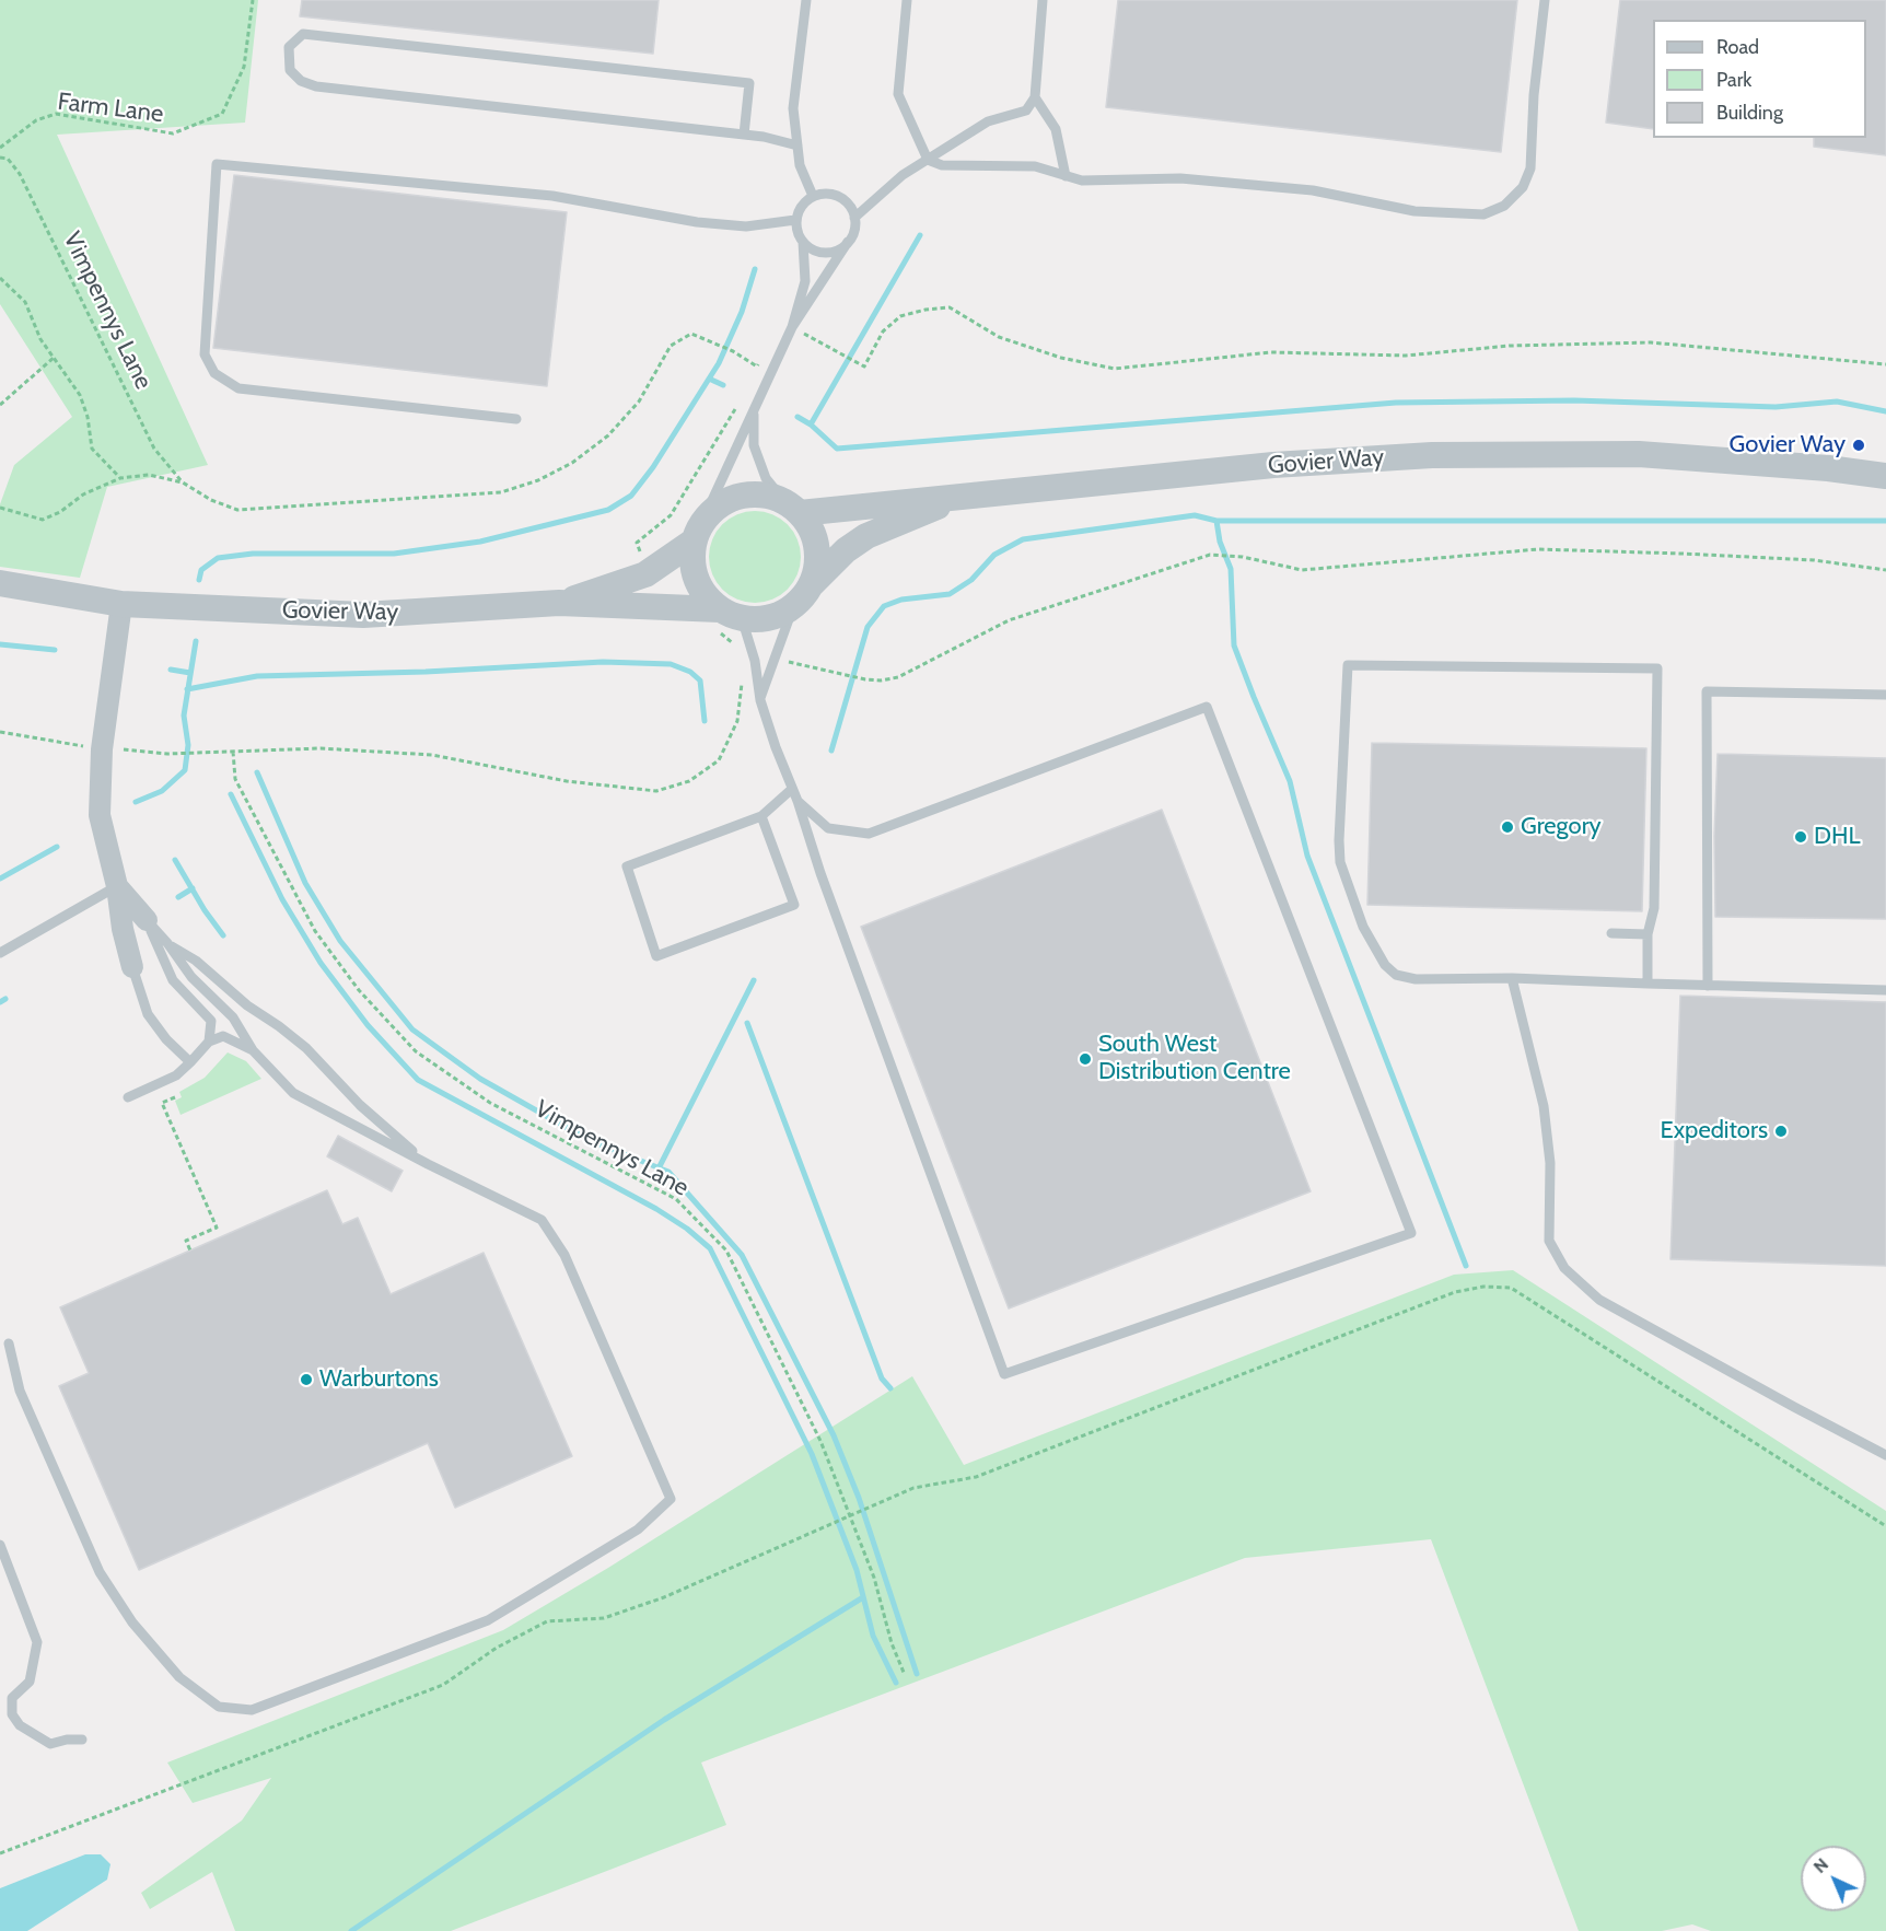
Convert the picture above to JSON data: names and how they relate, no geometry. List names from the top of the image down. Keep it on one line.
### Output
{"streets":{"street":["Govier Way"],"path":["Farm Lane","Vimpennys Lane"]},"places":["Govier Way","Gregory","DHL","South West Distribution Centre","Expeditors","Warburtons"],"legend":["Road","Park","Building"],"north":"top left"}
